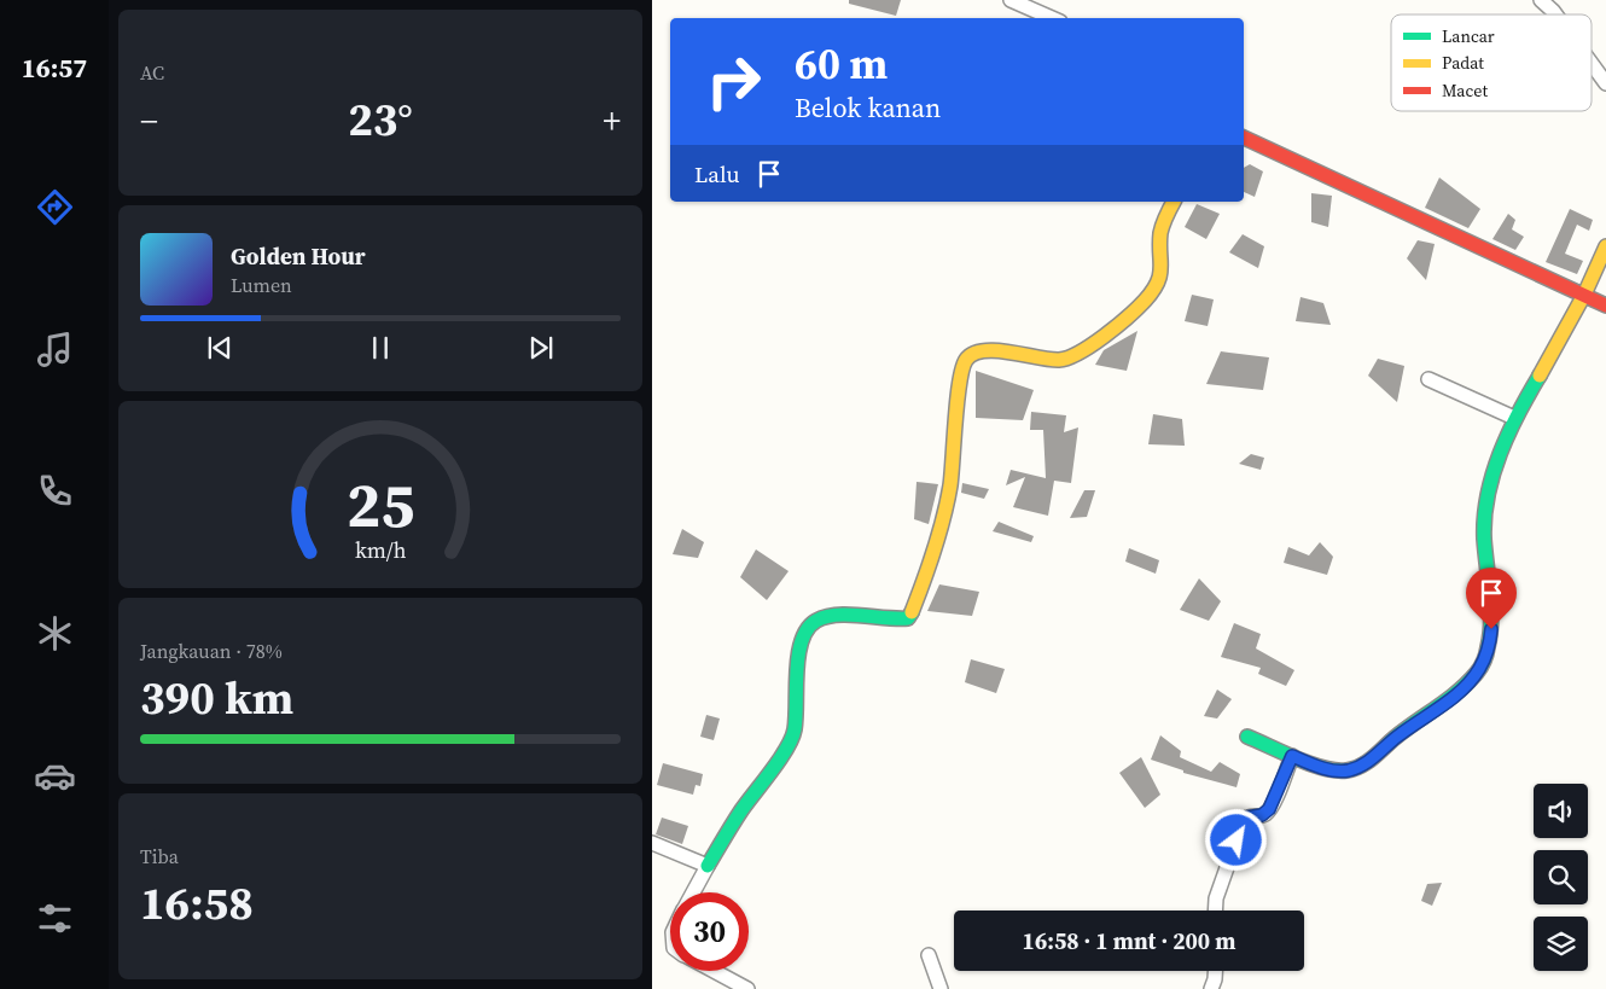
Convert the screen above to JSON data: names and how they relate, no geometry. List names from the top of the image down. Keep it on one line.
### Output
{"legend":["Lancar","Padat","Macet"],"page":{"tabs":"16:57","tile":["AC",["Jangkauan · 78%","390 km"],["Tiba","16:58"]],"turn":["60 m","Belok kanan"],"heat":["−","23°","+"],"then":"Lalu","song":["Golden Hour","Lumen"],"limit":"30","trip":"16:58 · 1 mnt · 200 m","gauge":["25","km/h"]}}
